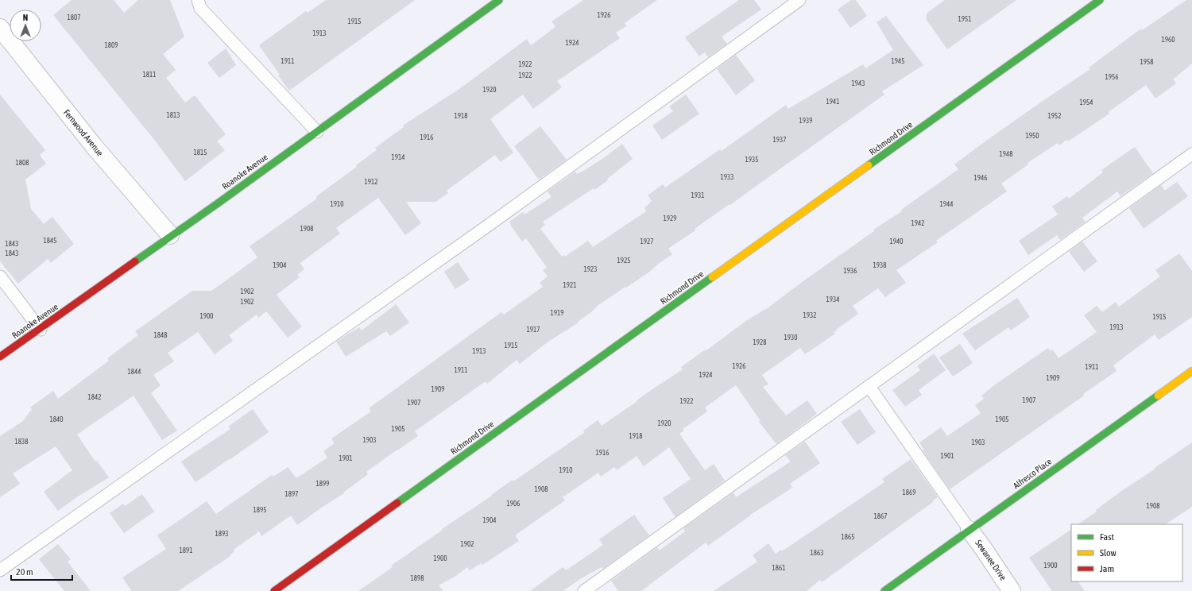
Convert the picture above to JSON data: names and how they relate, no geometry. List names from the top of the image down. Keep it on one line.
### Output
{"streets":{"street":["Fernwood Avenue","Richmond Drive","Roanoke Avenue","Alfresco Place","Sewanee Drive"]},"crossings":[["Fernwood Avenue","Roanoke Avenue"],["Alfresco Place","Sewanee Drive"]],"house_numbers":["1926","1807","1951","1915","1913","1960","1924","1809","1911","1945","1958","1922","1811","1922","1956","1943","1920","1941","1954","1813","1918","1952","1939","1950","1916","1937","1815","1948","1914","1935","1808","1933","1946","1912","1931","1910","1944","1929","1942","1908","1845","1927","1940","1843","1843","1925","1904","1938","1923","1936","1921","1902","1934","1902","1919","1932","1900","1915","1913","1917","1848","1930","1928","1915","1913","1926","1911","1911","1844","1924","1909","1909","1842","1907","1922","1907","1840","1905","1920","1905","1918","1903","1838","1903","1916","1901","1901","1910","1899","1908","1869","1897","1906","1908","1895","1867","1904","1893","1865","1902","1891","1863","1900","1900","1861","1898"],"legend":["Fast","Slow","Jam"],"scale_bar":"20 m","north":"top"}
